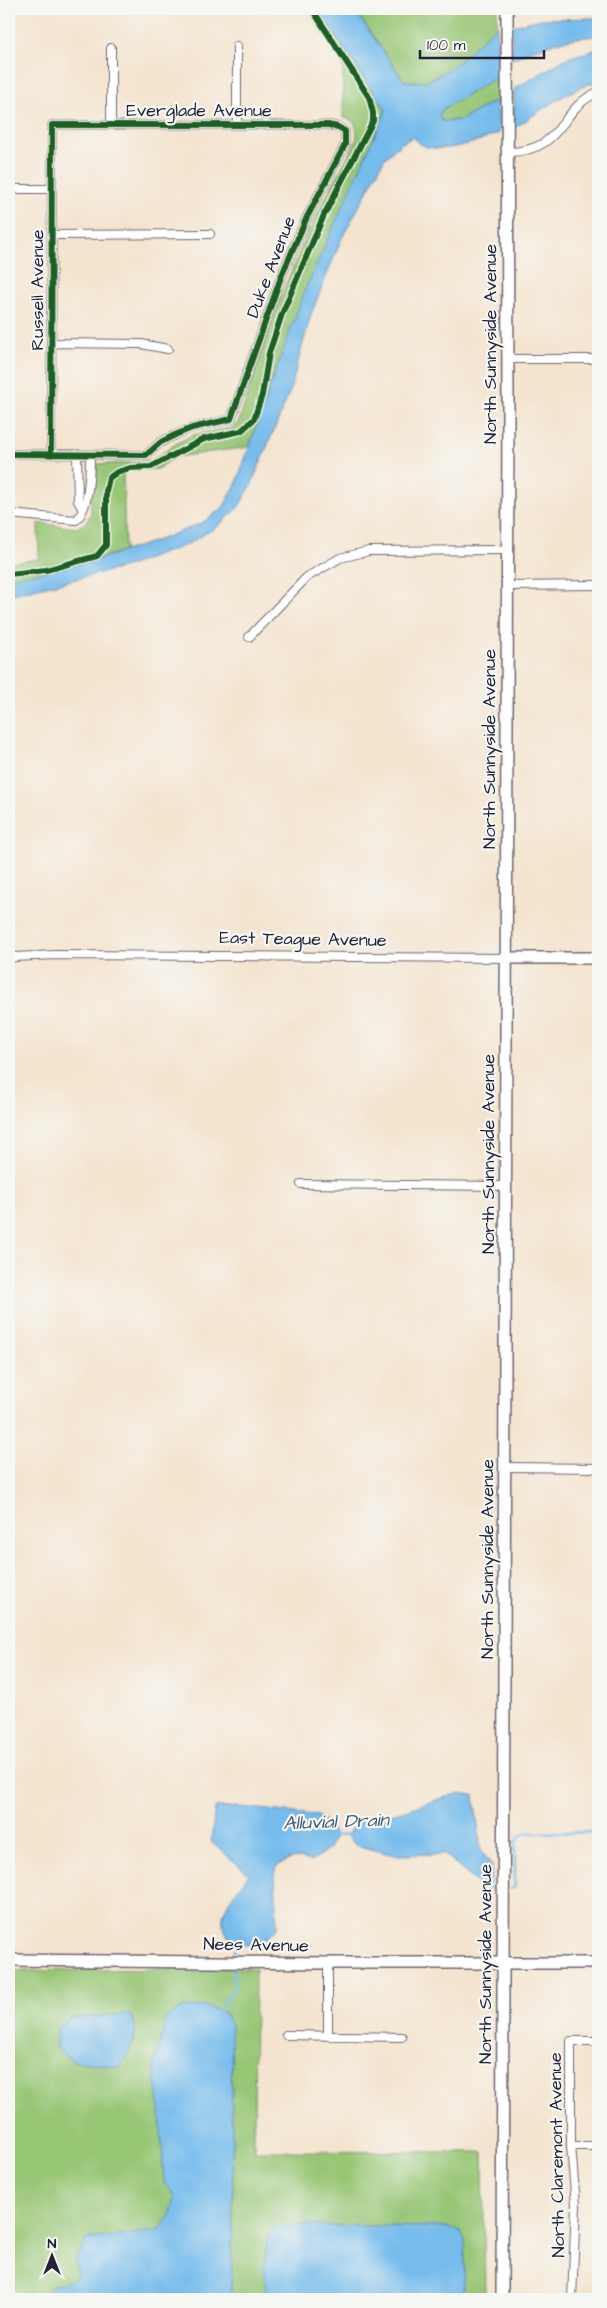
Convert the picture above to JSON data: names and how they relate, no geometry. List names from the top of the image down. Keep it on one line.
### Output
{"streets":{"main road":["North Sunnyside Avenue","East Teague Avenue","Nees Avenue"],"street":["Everglade Avenue","Duke Avenue","Russell Avenue","North Claremont Avenue"]},"crossings":[["Everglade Avenue","Duke Avenue"],["Everglade Avenue","Russell Avenue"],["North Sunnyside Avenue","East Teague Avenue"],["North Sunnyside Avenue","Nees Avenue"]],"water":["Alluvial Drain"],"scale_bar":"100 m","north":"top"}
